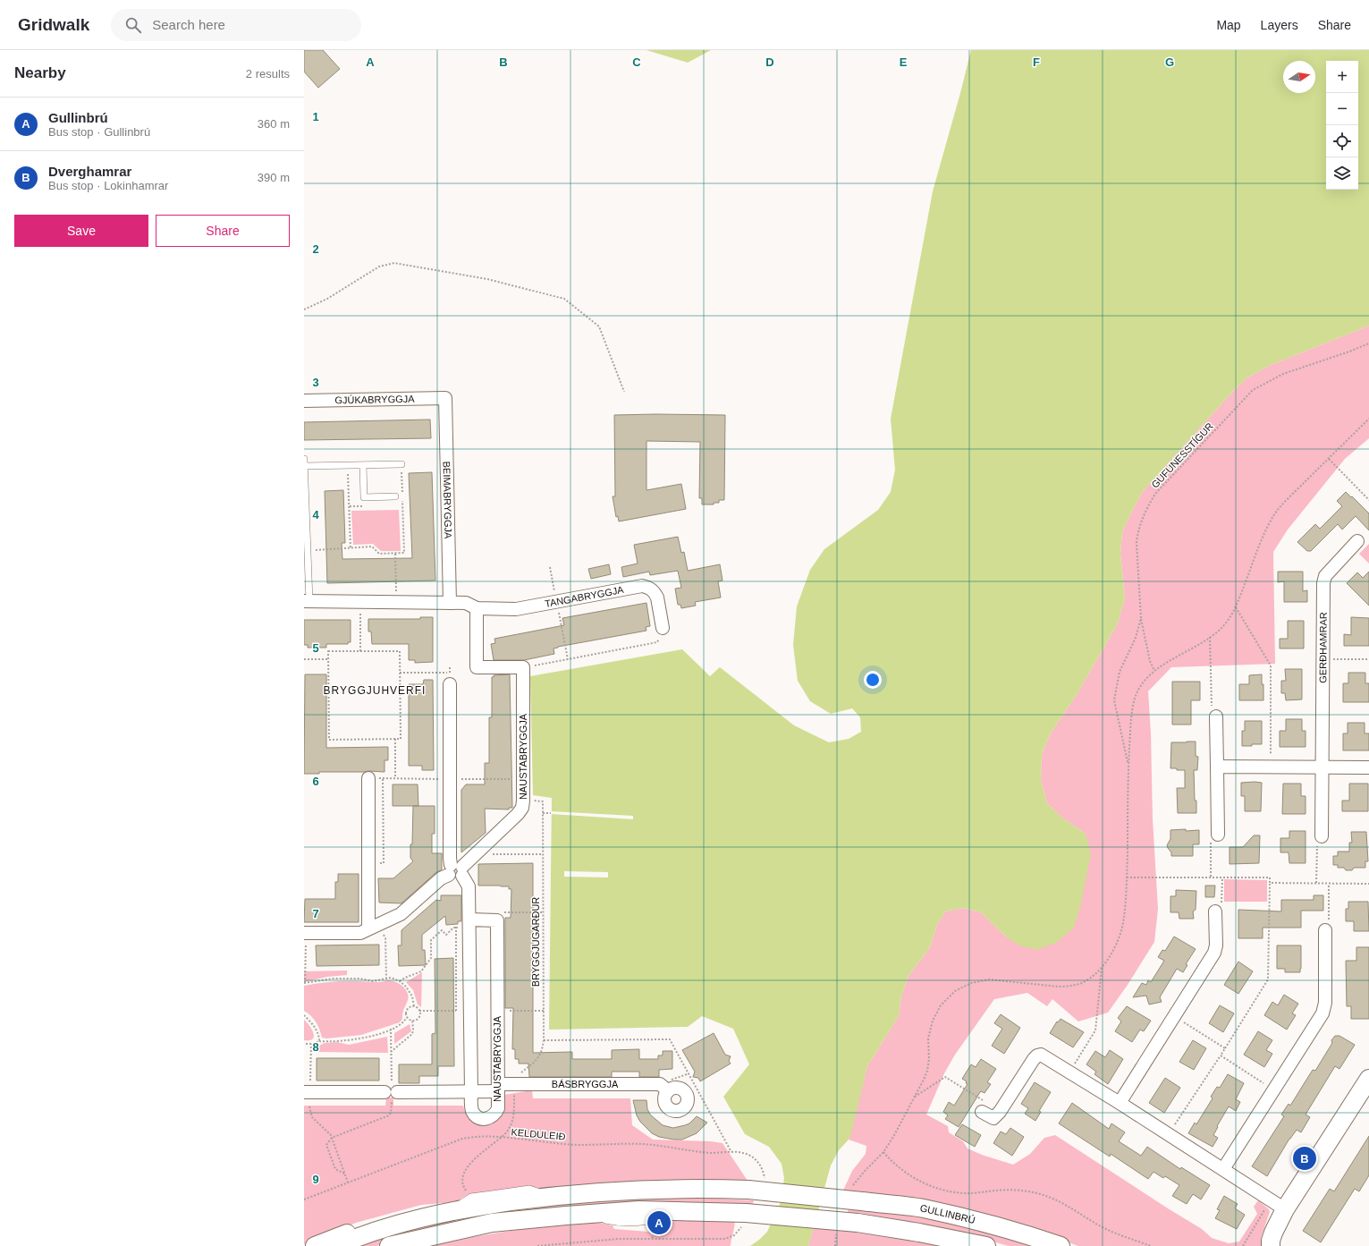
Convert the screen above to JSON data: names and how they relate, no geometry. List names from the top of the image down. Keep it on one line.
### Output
{"streets":{"main road":["GULLINBRÚ"],"street":["GJÚKABRYGGJA","BEIMABRYGGJA","TANGABRYGGJA","GERÐHAMRAR","NAUSTABRYGGJA","BÁSBRYGGJA"],"path":["GUFUNESSTÍGUR","BRYGGJUGARÐUR","KELDULEIÐ"]},"crossings":[["GJÚKABRYGGJA","BEIMABRYGGJA"],["BEIMABRYGGJA","TANGABRYGGJA"],["NAUSTABRYGGJA","BRYGGJUGARÐUR"],["NAUSTABRYGGJA","BÁSBRYGGJA"],["BRYGGJUGARÐUR","BÁSBRYGGJA"]],"districts":["BRYGGJUHVERFI"],"north":"right","page":{"header":"Gridwalk","search":"Search here","nav":["Map","Layers","Share"],"heading":["Nearby","2 results"],"map_buttons":["+","−"],"list":[{"mark":"A","name":"Gullinbrú","note":"Bus stop · Gullinbrú","value":"360 m"},{"mark":"B","name":"Dverghamrar","note":"Bus stop · Lokinhamrar","value":"390 m"}],"buttons":["Save","Share"],"pins":["B","A"]},"grid":{"columns":["A","B","C","D","E","F","G"],"rows":["1","2","3","4","5","6","7","8","9"]}}
